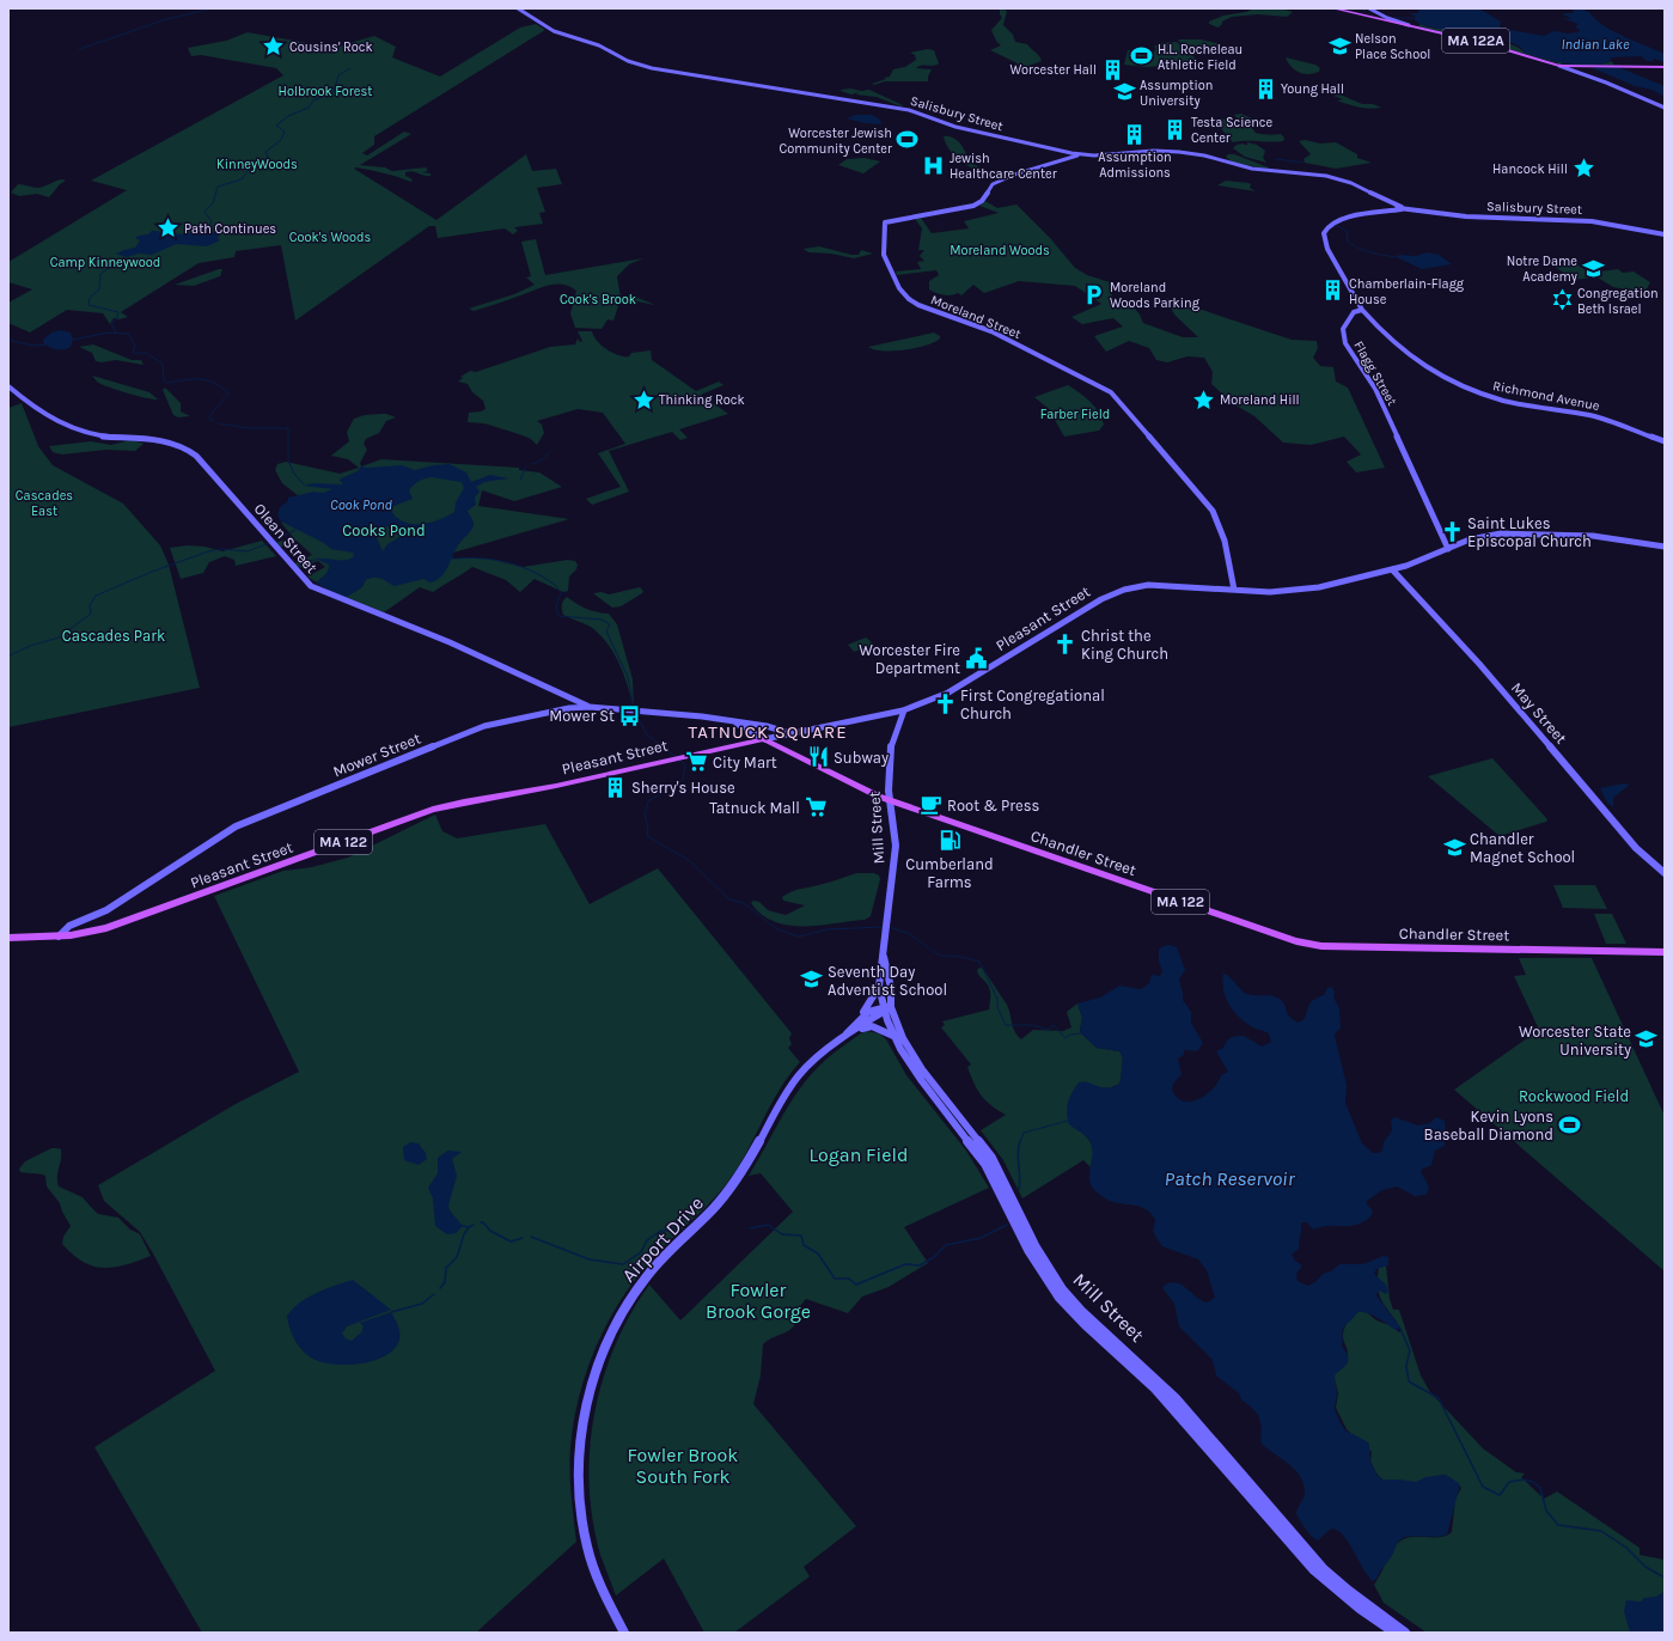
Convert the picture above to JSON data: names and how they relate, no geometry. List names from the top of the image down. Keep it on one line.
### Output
{"streets":{"main road":["MA 122A","Salisbury Street","Moreland Street","Flagg Street","Richmond Avenue","Olean Street","Pleasant Street","May Street","Mower Street","Mill Street","MA 122","Chandler Street","Airport Drive"]},"crossings":[["Salisbury Street","Moreland Street"],["Moreland Street","Pleasant Street"],["Flagg Street","Richmond Avenue"],["Flagg Street","Pleasant Street"],["Olean Street","Mower Street"],["Pleasant Street","May Street"],["Pleasant Street","Mower Street"],["Pleasant Street","Mill Street"],["Pleasant Street","Chandler Street"],["Mower Street","Chandler Street"],["Mill Street","Chandler Street"],["Mill Street","Airport Drive"]],"districts":["TATNUCK SQUARE"],"water":["Indian Lake","Cook Pond","Patch Reservoir"],"parks":["Holbrook Forest","KinneyWoods","Cook's Woods","Moreland Woods","Camp Kinneywood","Cook's Brook","Farber Field","Cascades East","Cooks Pond","Cascades Park","Rockwood Field","Logan Field","Fowler Brook Gorge","Fowler Brook South Fork"],"places":{"school or university":["Nelson Place School","Assumption University","Notre Dame Academy","Chandler Magnet School","Seventh Day Adventist School","Worcester State University"],"place":["Cousins' Rock","Hancock Hill","Path Continues","Thinking Rock","Moreland Hill"],"sports":["H.L. Rocheleau Athletic Field","Worcester Jewish Community Center","Kevin Lyons Baseball Diamond"],"building":["Worcester Hall","Young Hall","Testa Science Center","Assumption Admissions","Chamberlain-Flagg House","Sherry's House"],"hospital":["Jewish Healthcare Center"],"parking":["Moreland Woods Parking"],"synagogue":["Congregation Beth Israel"],"church":["Saint Lukes Episcopal Church","Christ the King Church","First Congregational Church"],"public building":["Worcester Fire Department"],"bus stop":["Mower St"],"restaurant":["Subway"],"supermarket":["City Mart","Tatnuck Mall"],"cafe":["Root & Press"],"fuel station":["Cumberland Farms"]}}
